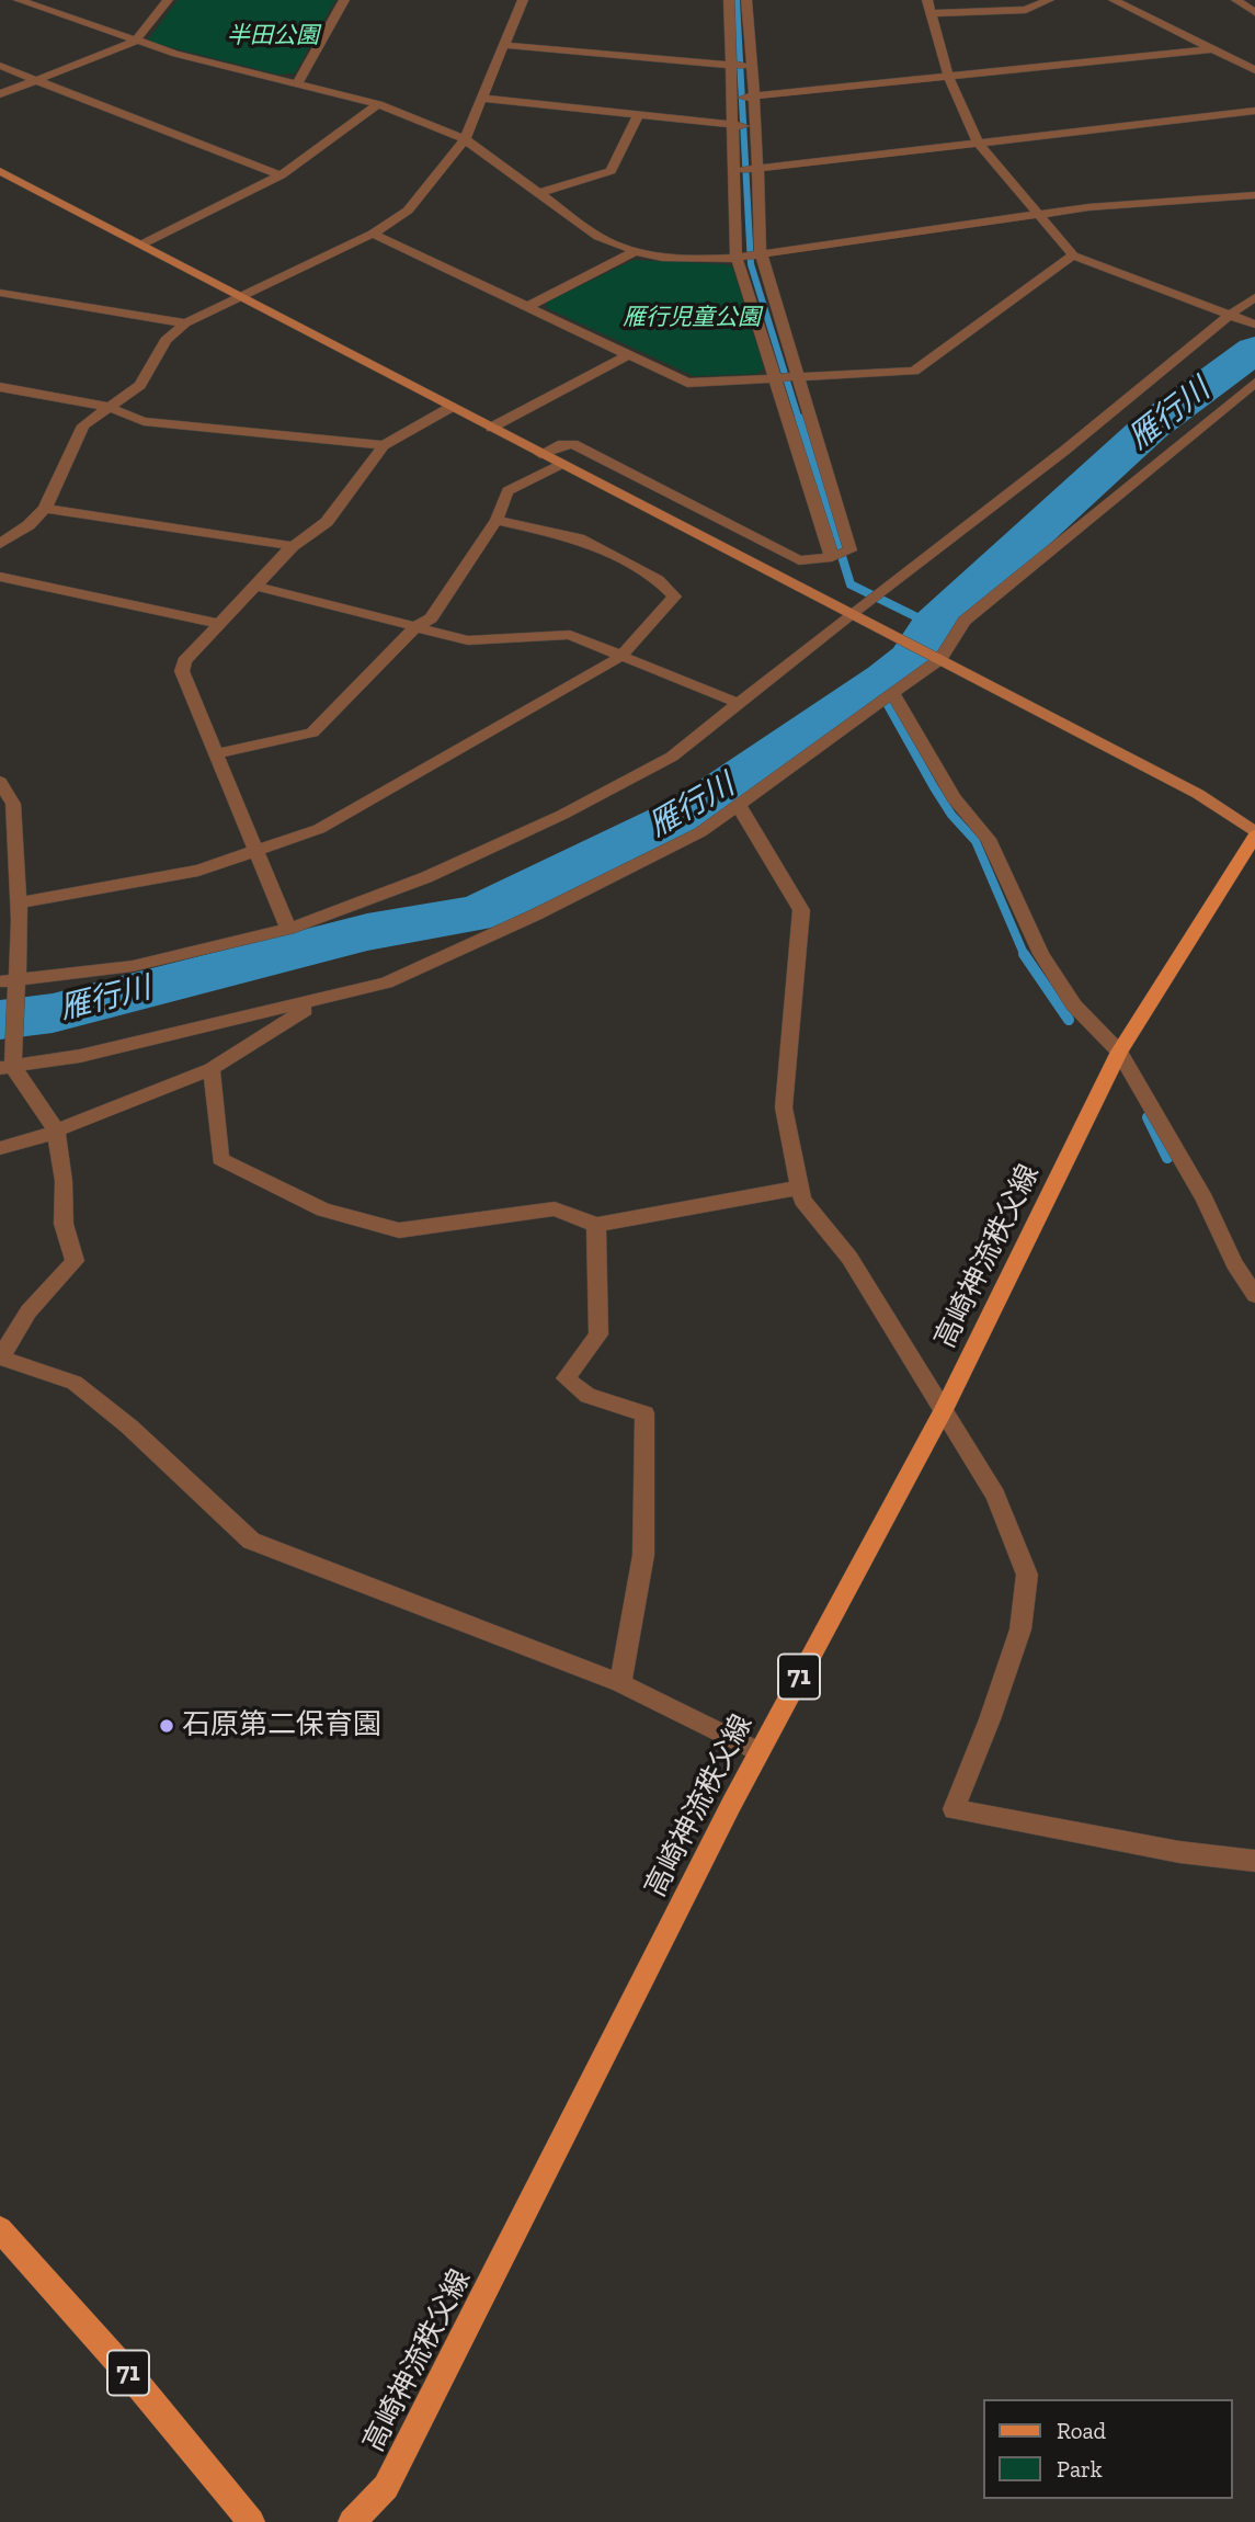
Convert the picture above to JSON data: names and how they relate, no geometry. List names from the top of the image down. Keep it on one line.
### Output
{"streets":{"main road":["高崎神流秩父線","71"]},"water":["雁行川"],"parks":["半田公園","雁行児童公園"],"places":["石原第二保育園"],"legend":["Road","Park"]}
